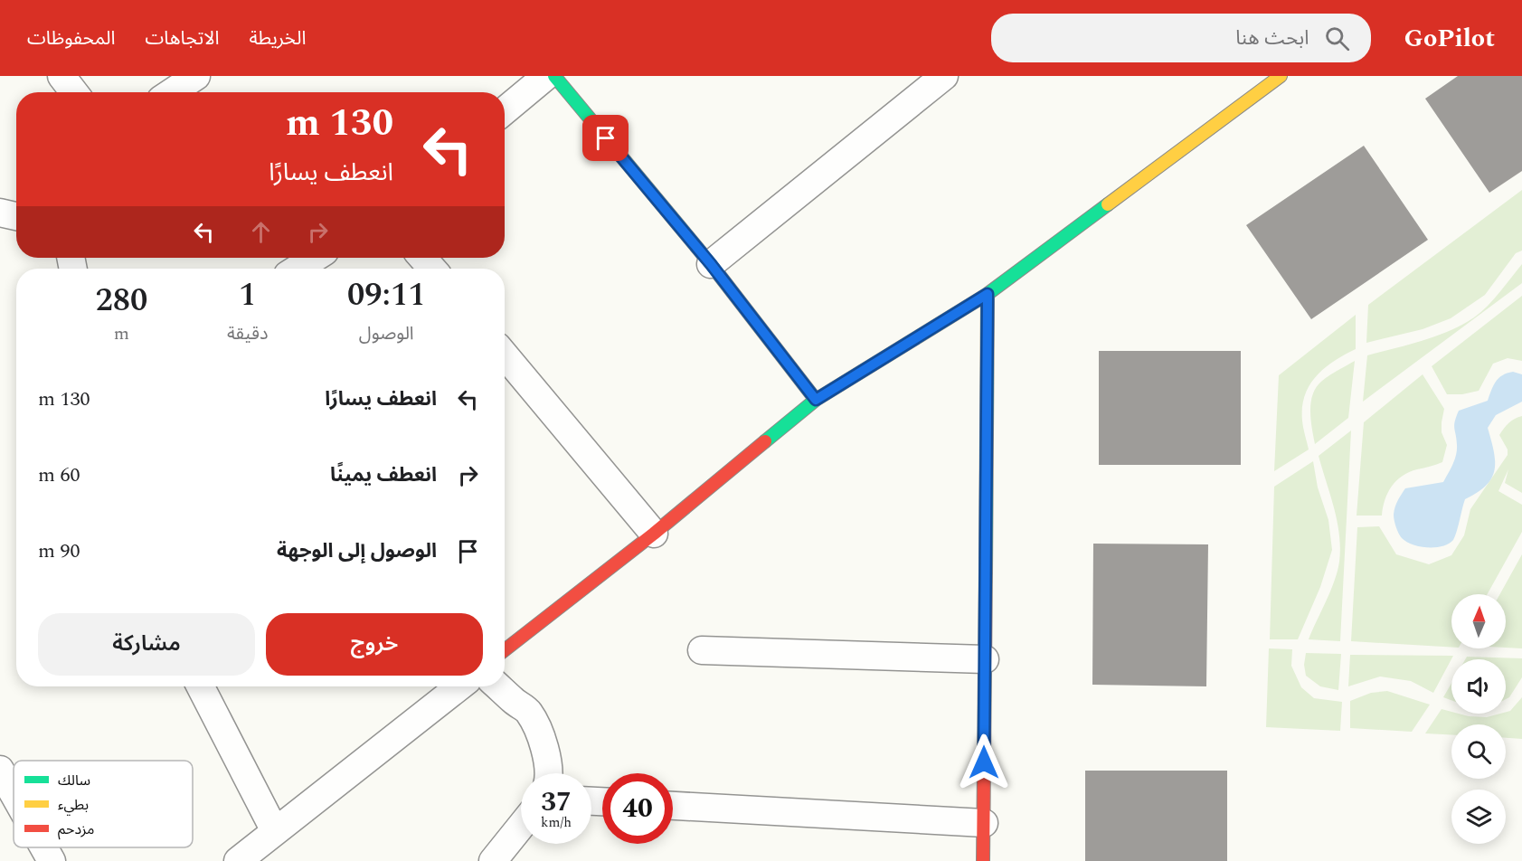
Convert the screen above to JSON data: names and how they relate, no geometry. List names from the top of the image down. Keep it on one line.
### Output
{"legend":["سالك","بطيء","مزدحم"],"north":"top","page":{"header":"GoPilot","search":"ابحث هنا","nav":["الخريطة","الاتجاهات","المحفوظات"],"turn":["130 m","انعطف يسارًا"],"eta":["09:11","الوصول","1","دقيقة","280","m"],"list":[{"name":"انعطف يسارًا","value":"130 m"},{"name":"انعطف يمينًا","value":"60 m"},{"name":"الوصول إلى الوجهة","value":"90 m"}],"buttons":["خروج","مشاركة"],"speed":"37 km/h","limit":"40"}}
